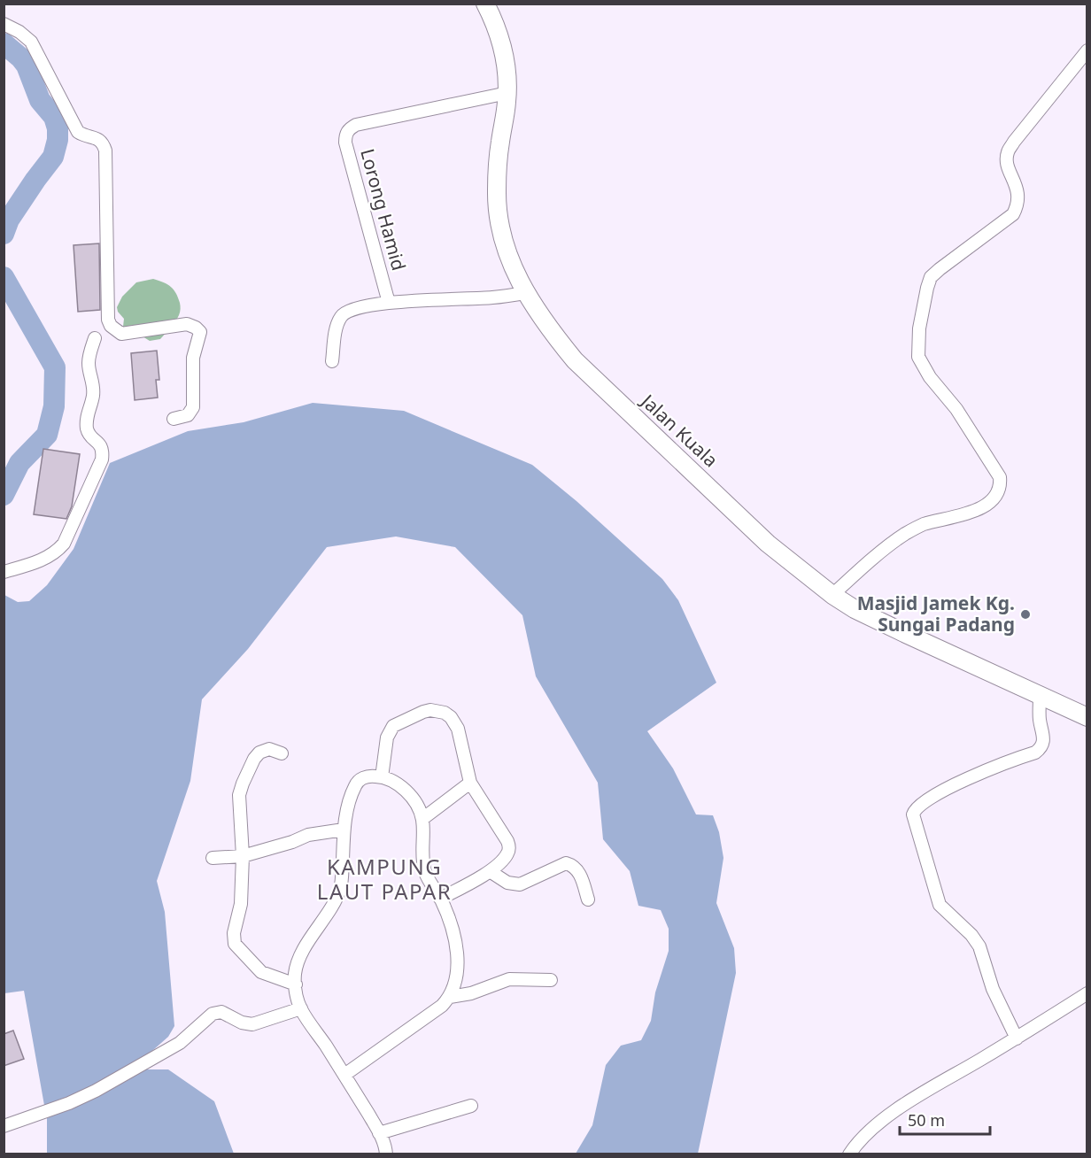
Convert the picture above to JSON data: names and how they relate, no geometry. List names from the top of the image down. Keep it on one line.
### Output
{"streets":{"main road":["Jalan Kuala"],"street":["Lorong Hamid"]},"crossings":[["Lorong Hamid","Jalan Kuala"]],"districts":["KAMPUNG LAUT PAPAR"],"places":["Masjid Jamek Kg. Sungai Padang"],"scale_bar":"50 m"}
